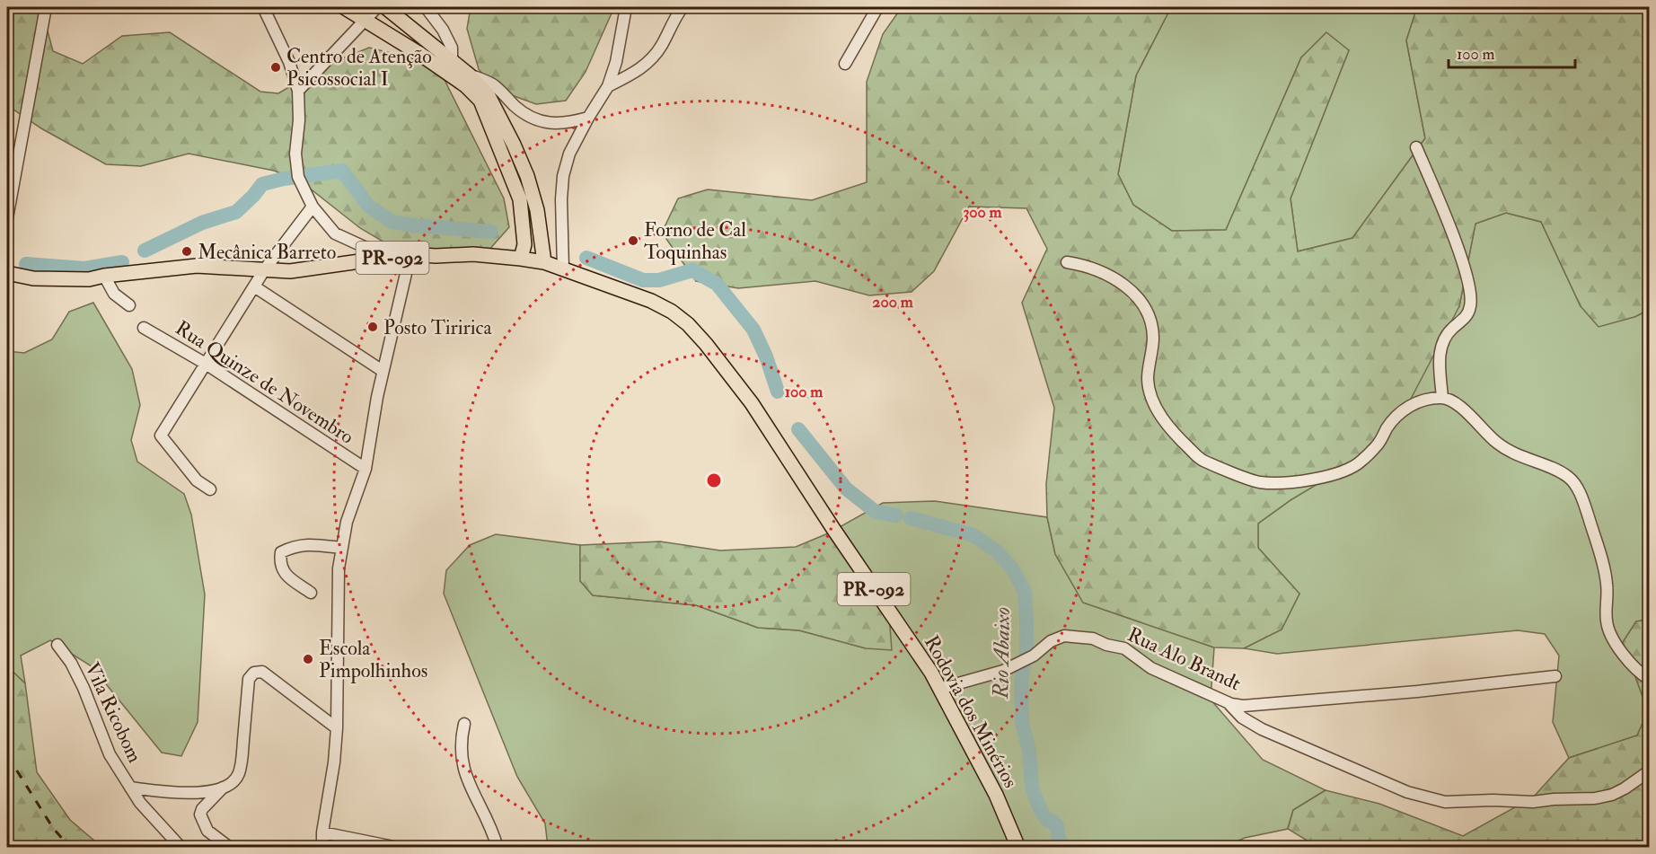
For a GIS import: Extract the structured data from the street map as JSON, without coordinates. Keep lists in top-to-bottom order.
{
  "streets": {
    "main road": ["PR-092", "Rodovia dos Minérios"],
    "street": ["Rua Quinze de Novembro", "Rua Alo Brandt", "Vila Ricobom"]
  },
  "crossings": [
    ["PR-092", "Rodovia dos Minérios"],
    ["Rua Alo Brandt", "Rodovia dos Minérios"]
  ],
  "water": ["Rio Abaixo"],
  "places": [
    "Centro de Atenção Psicossocial I",
    "Forno de Cal Toquinhas",
    "Mecânica Barreto",
    "Posto Tiririca",
    "Escola Pimpolhinhos"
  ],
  "scale_bar": "100 m",
  "rings": ["300 m", "200 m", "100 m"]
}
